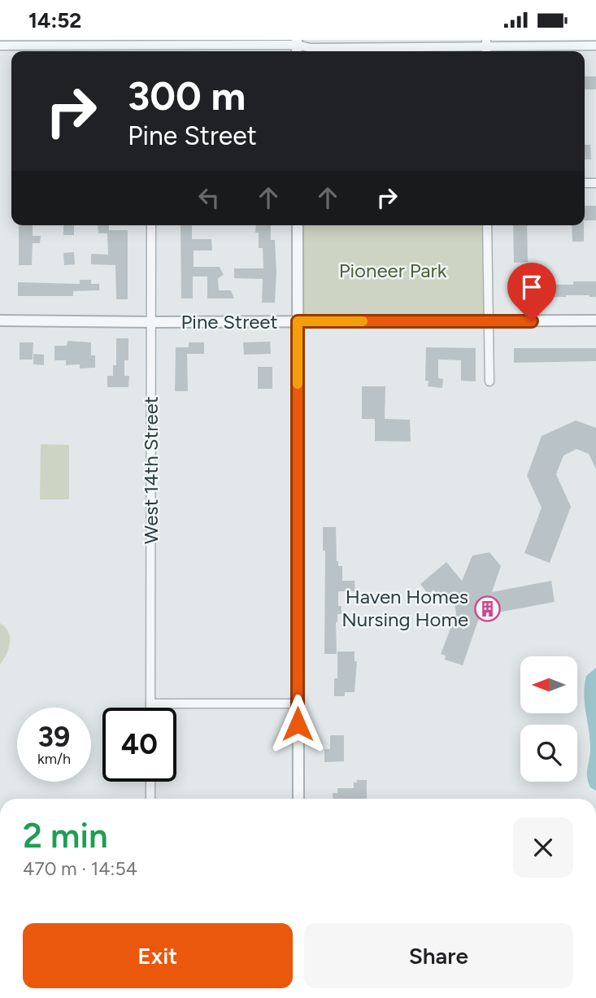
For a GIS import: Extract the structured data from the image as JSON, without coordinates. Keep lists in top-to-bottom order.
{
  "streets": {
    "street": ["Pine Street", "West 14th Street"]
  },
  "crossings": [
    ["Pine Street", "West 14th Street"]
  ],
  "parks": ["Pioneer Park"],
  "places": {
    "building": ["Haven Homes Nursing Home"]
  },
  "north": "left",
  "page": {
    "status": "14:52",
    "turn": ["300 m", "Pine Street"],
    "speed": "39 km/h",
    "limit": "40",
    "heading": ["2 min", "470 m · 14:54"],
    "buttons": ["Exit", "Share"]
  }
}
